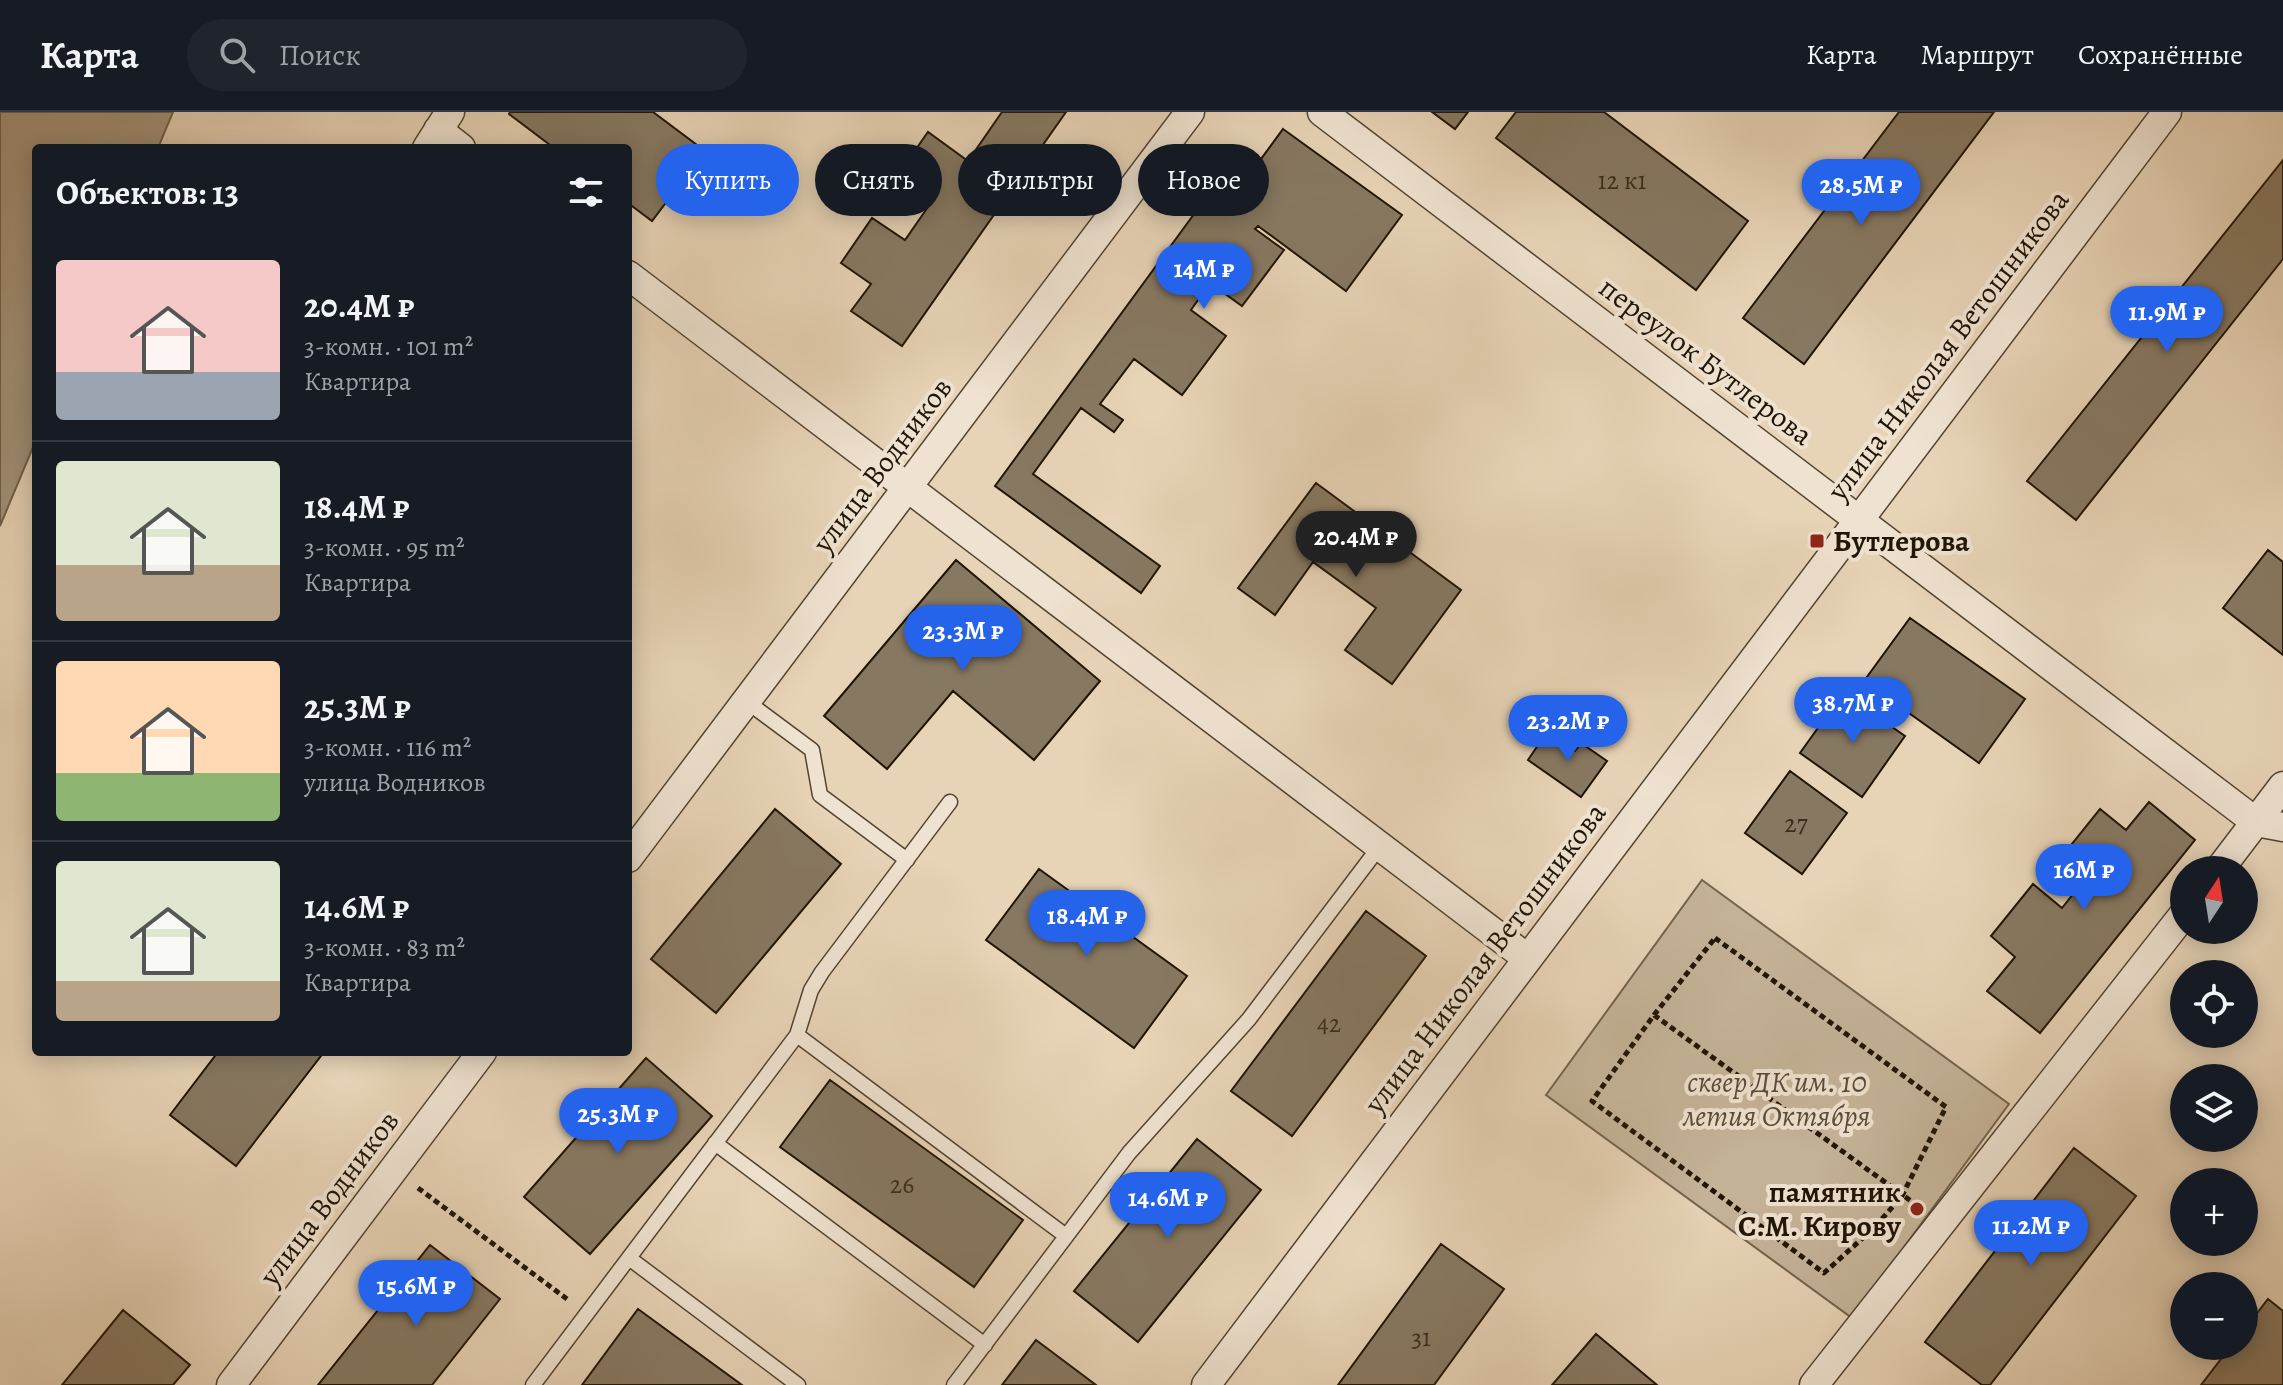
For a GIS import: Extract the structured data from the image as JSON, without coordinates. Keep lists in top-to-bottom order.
{
  "streets": {
    "street": ["улица Николая Ветошникова", "переулок Бутлерова", "улица Водников"]
  },
  "crossings": [
    ["улица Николая Ветошникова", "переулок Бутлерова"]
  ],
  "parks": ["сквер ДК им. 10 летия Октября"],
  "places": {
    "transit": ["Бутлерова"],
    "other": ["памятник С.М. Кирову"]
  },
  "house_numbers": [
    "12 к1",
    "27",
    "42",
    "26",
    "31"
  ],
  "north": "top",
  "page": {
    "header": "Карта",
    "search": "Поиск",
    "nav": ["Карта", "Маршрут", "Сохранённые"],
    "chip": [
      "Купить",
      "Снять",
      "Фильтры",
      "Новое"
    ],
    "heading": "Объектов: 13",
    "price": [
      "28.5M ₽",
      "14M ₽",
      "11.9M ₽",
      "20.4M ₽",
      "23.3M ₽",
      "38.7M ₽",
      "23.2M ₽",
      "16M ₽",
      "18.4M ₽",
      "25.3M ₽",
      "14.6M ₽",
      "11.2M ₽",
      "15.6M ₽"
    ],
    "list": [
      {
        "name": "20.4M ₽",
        "note": "3-комн. · 101 m² · Квартира"
      },
      {
        "name": "18.4M ₽",
        "note": "3-комн. · 95 m² · Квартира"
      },
      {
        "name": "25.3M ₽",
        "note": "3-комн. · 116 m² · улица Водников"
      },
      {
        "name": "14.6M ₽",
        "note": "3-комн. · 83 m² · Квартира"
      }
    ],
    "map_buttons": ["+", "−"]
  }
}
